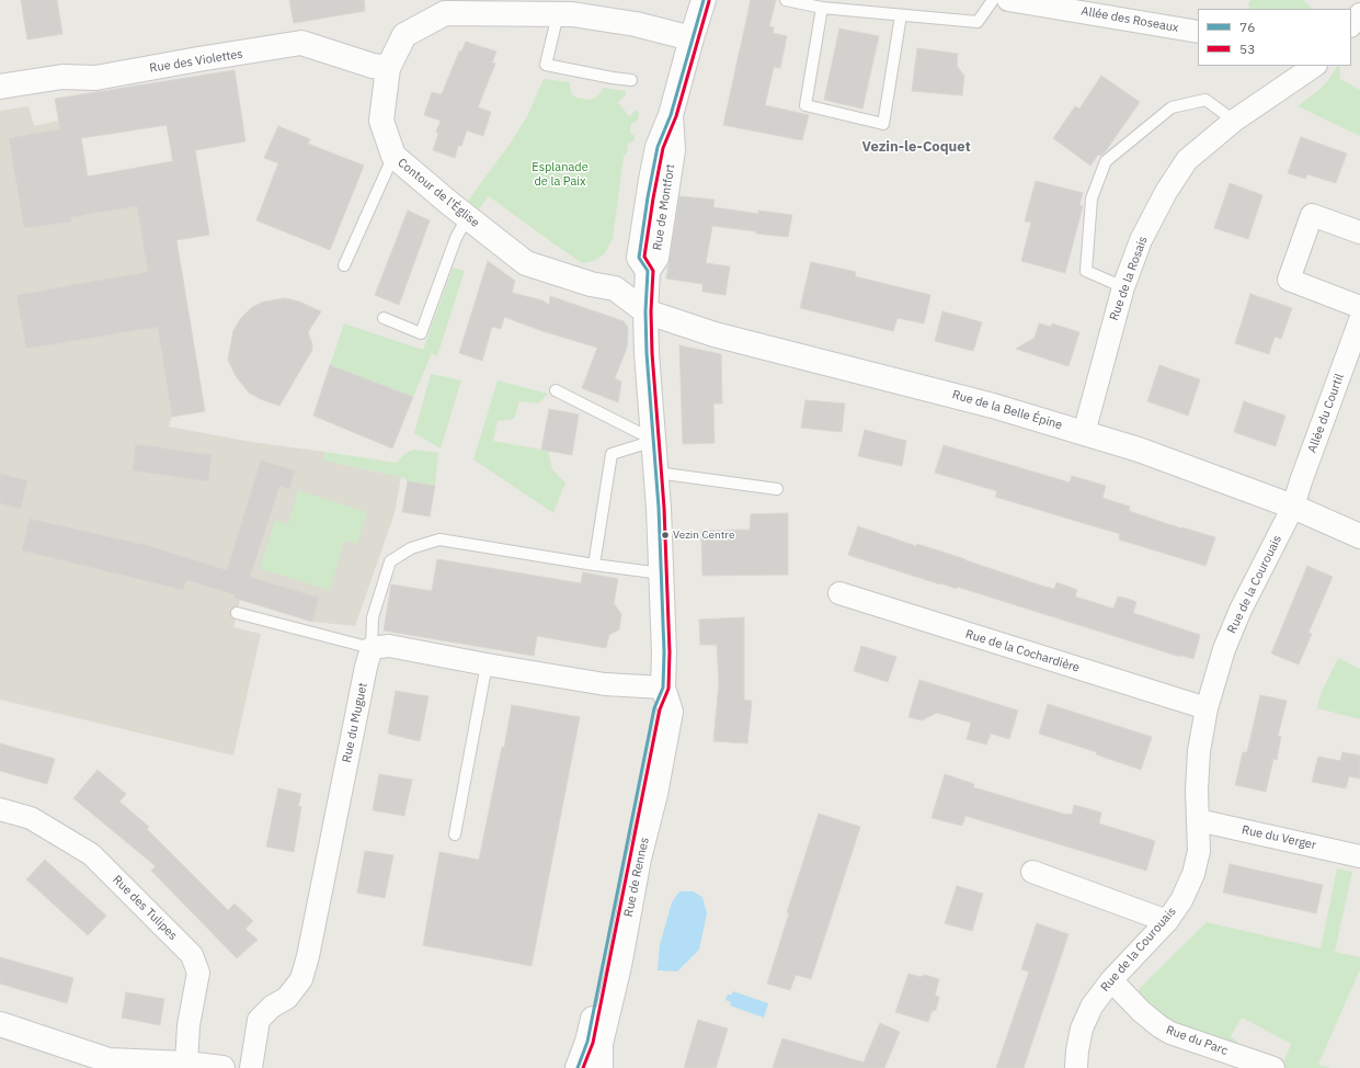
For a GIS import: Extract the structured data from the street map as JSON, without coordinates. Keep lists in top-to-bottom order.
{
  "streets": {
    "street": [
      "Allée des Roseaux",
      "Rue des Violettes",
      "Contour de l'Église",
      "Rue de Montfort",
      "Rue de la Rosais",
      "Rue de la Belle Épine",
      "Allée du Courtil",
      "Rue de la Courouais",
      "Rue de la Cochardière",
      "Rue du Muguet",
      "Rue du Verger",
      "Rue de Rennes",
      "Rue des Tulipes",
      "Rue du Parc"
    ]
  },
  "crossings": [
    ["Rue des Violettes", "Contour de l'Église"],
    ["Contour de l'Église", "Rue de Montfort"],
    ["Contour de l'Église", "Rue de la Belle Épine"],
    ["Contour de l'Église", "Rue de Rennes"],
    ["Rue de Montfort", "Rue de la Belle Épine"],
    ["Rue de Montfort", "Rue de Rennes"],
    ["Rue de la Rosais", "Rue de la Belle Épine"],
    ["Rue de la Belle Épine", "Allée du Courtil"],
    ["Rue de la Belle Épine", "Rue de la Courouais"],
    ["Rue de la Belle Épine", "Rue de Rennes"],
    ["Allée du Courtil", "Rue de la Courouais"],
    ["Rue de la Courouais", "Rue de la Cochardière"],
    ["Rue de la Courouais", "Rue du Verger"],
    ["Rue de la Courouais", "Rue du Parc"]
  ],
  "districts": ["Vezin-le-Coquet"],
  "parks": ["Esplanade de la Paix"],
  "places": ["Vezin Centre"],
  "lines": ["transit line 76", "transit line 53"],
  "legend": ["76", "53"]
}
